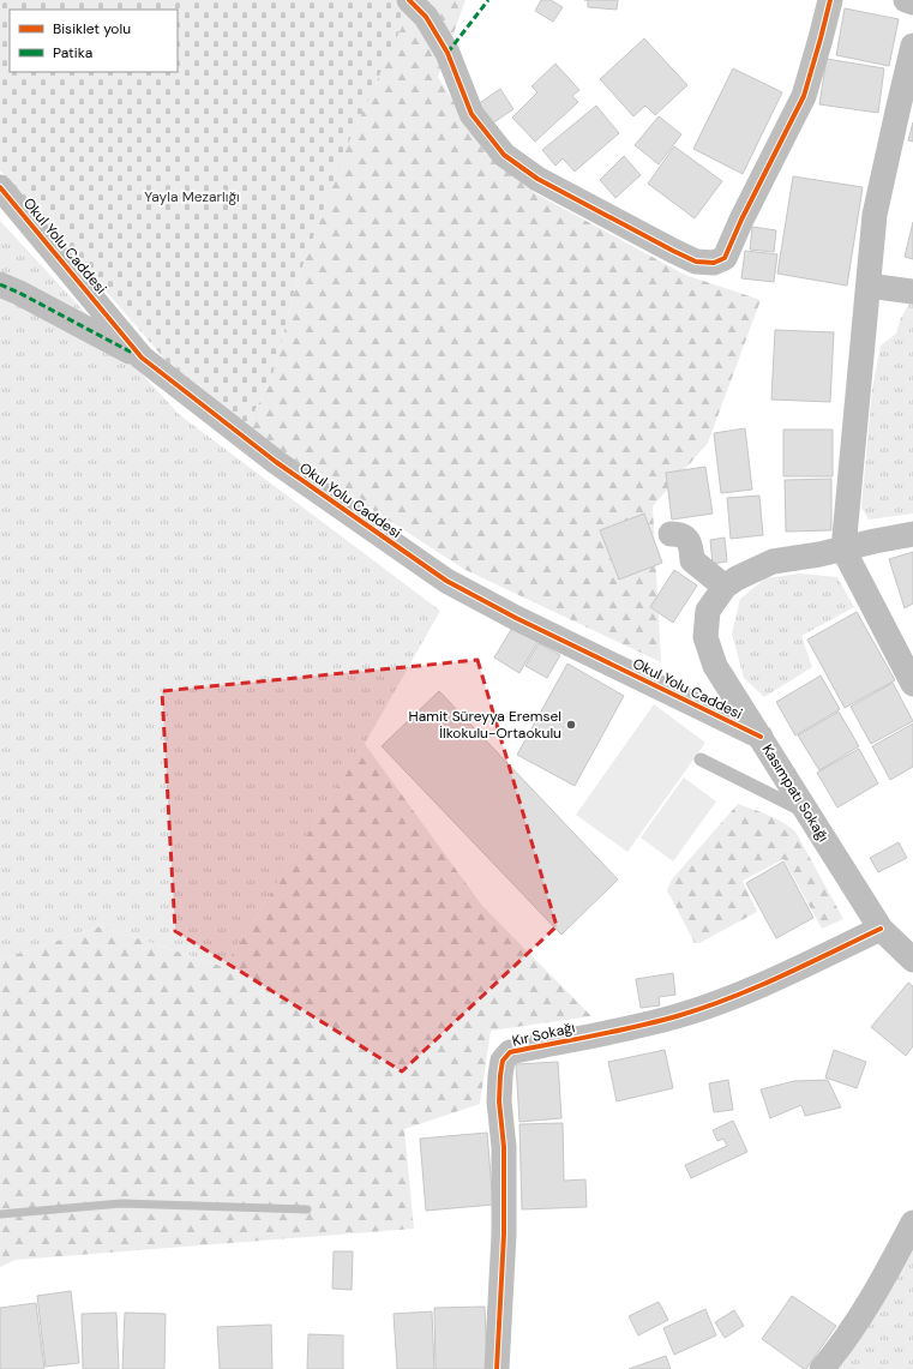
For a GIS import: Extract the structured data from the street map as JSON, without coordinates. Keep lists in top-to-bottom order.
{
  "streets": {
    "street": ["Okul Yolu Caddesi", "Kasımpatı Sokağı", "Kır Sokağı"]
  },
  "crossings": [
    ["Okul Yolu Caddesi", "Kasımpatı Sokağı"],
    ["Kasımpatı Sokağı", "Kır Sokağı"]
  ],
  "parks": ["Yayla Mezarlığı"],
  "places": ["Hamit Süreyya Eremsel İlkokulu-Ortaokulu"],
  "legend": ["Bisiklet yolu", "Patika"]
}
